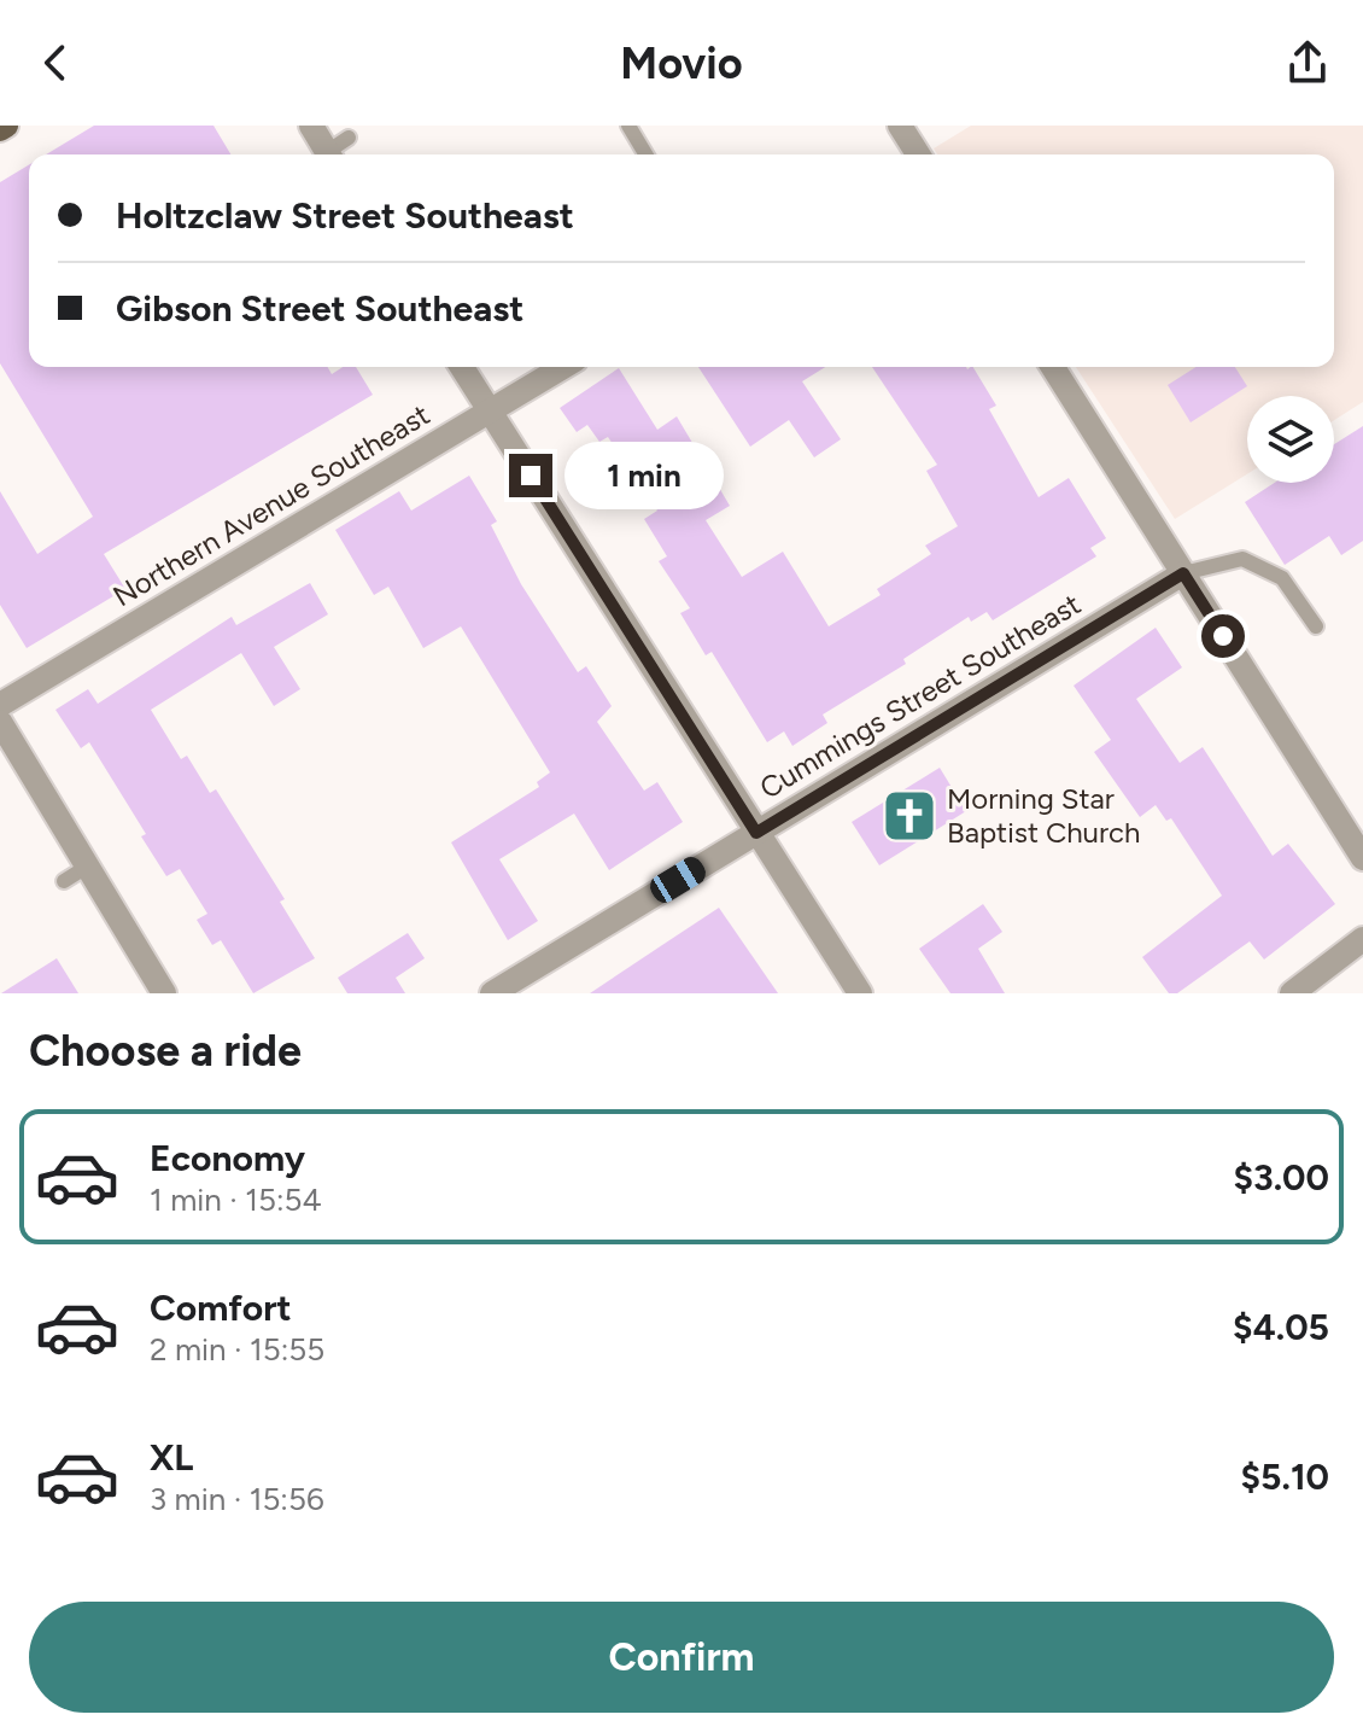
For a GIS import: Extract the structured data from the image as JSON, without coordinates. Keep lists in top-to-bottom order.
{
  "streets": {
    "street": ["Northern Avenue Southeast", "Cummings Street Southeast"]
  },
  "places": {
    "church": ["Morning Star Baptist Church"]
  },
  "page": {
    "header": "Movio",
    "banner": ["Holtzclaw Street Southeast", "Gibson Street Southeast"],
    "bubble": "1 min",
    "heading": "Choose a ride",
    "list": [
      {
        "name": "Economy",
        "note": "1 min · 15:54",
        "value": "$3.00"
      },
      {
        "name": "Comfort",
        "note": "2 min · 15:55",
        "value": "$4.05"
      },
      {
        "name": "XL",
        "note": "3 min · 15:56",
        "value": "$5.10"
      }
    ],
    "buttons": "Confirm"
  }
}
